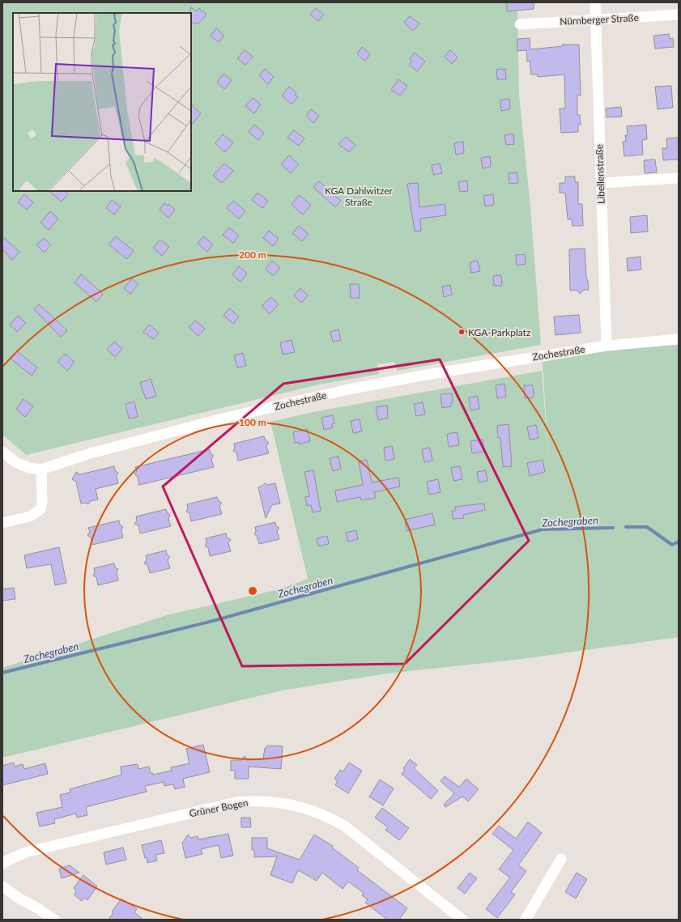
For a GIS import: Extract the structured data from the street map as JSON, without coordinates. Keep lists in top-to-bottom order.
{
  "streets": {
    "street": [
      "Nürnberger Straße",
      "Libellenstraße",
      "Zochestraße",
      "Grüner Bogen"
    ]
  },
  "crossings": [
    ["Nürnberger Straße", "Libellenstraße"],
    ["Libellenstraße", "Zochestraße"]
  ],
  "water": ["Zochegraben"],
  "parks": ["KGA Dahlwitzer Straße"],
  "places": ["KGA-Parkplatz"],
  "rings": ["200 m", "100 m"]
}
